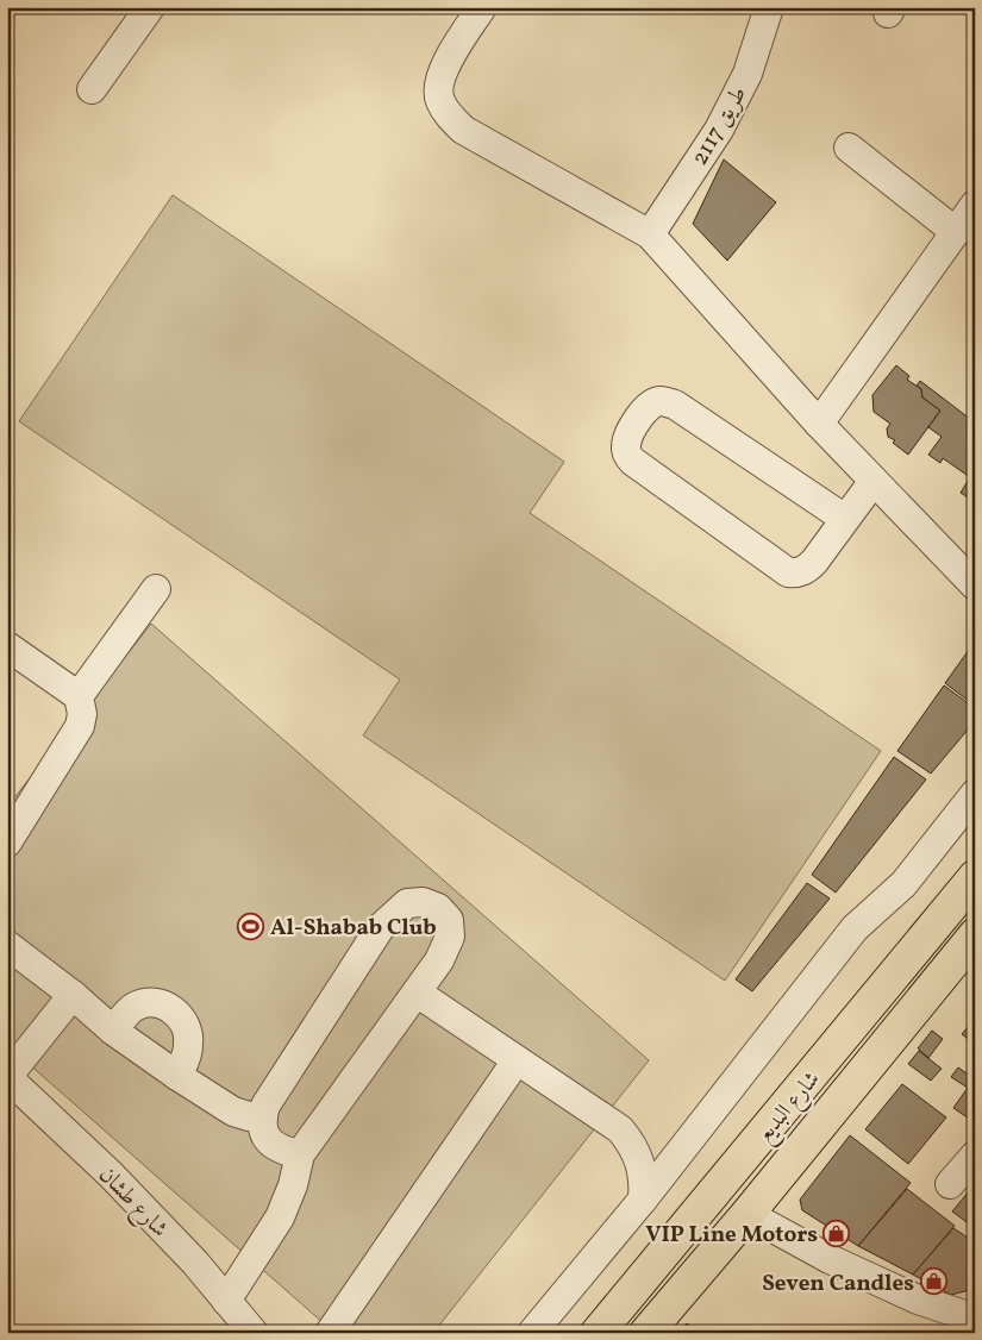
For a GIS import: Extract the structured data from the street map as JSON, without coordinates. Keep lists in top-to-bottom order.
{
  "streets": {
    "main road": ["شارع البديع"],
    "street": ["طريق 2117", "شارع طشان"]
  },
  "places": {
    "sports": ["Al-Shabab Club"],
    "shop": ["VIP Line Motors", "Seven Candles"]
  }
}
